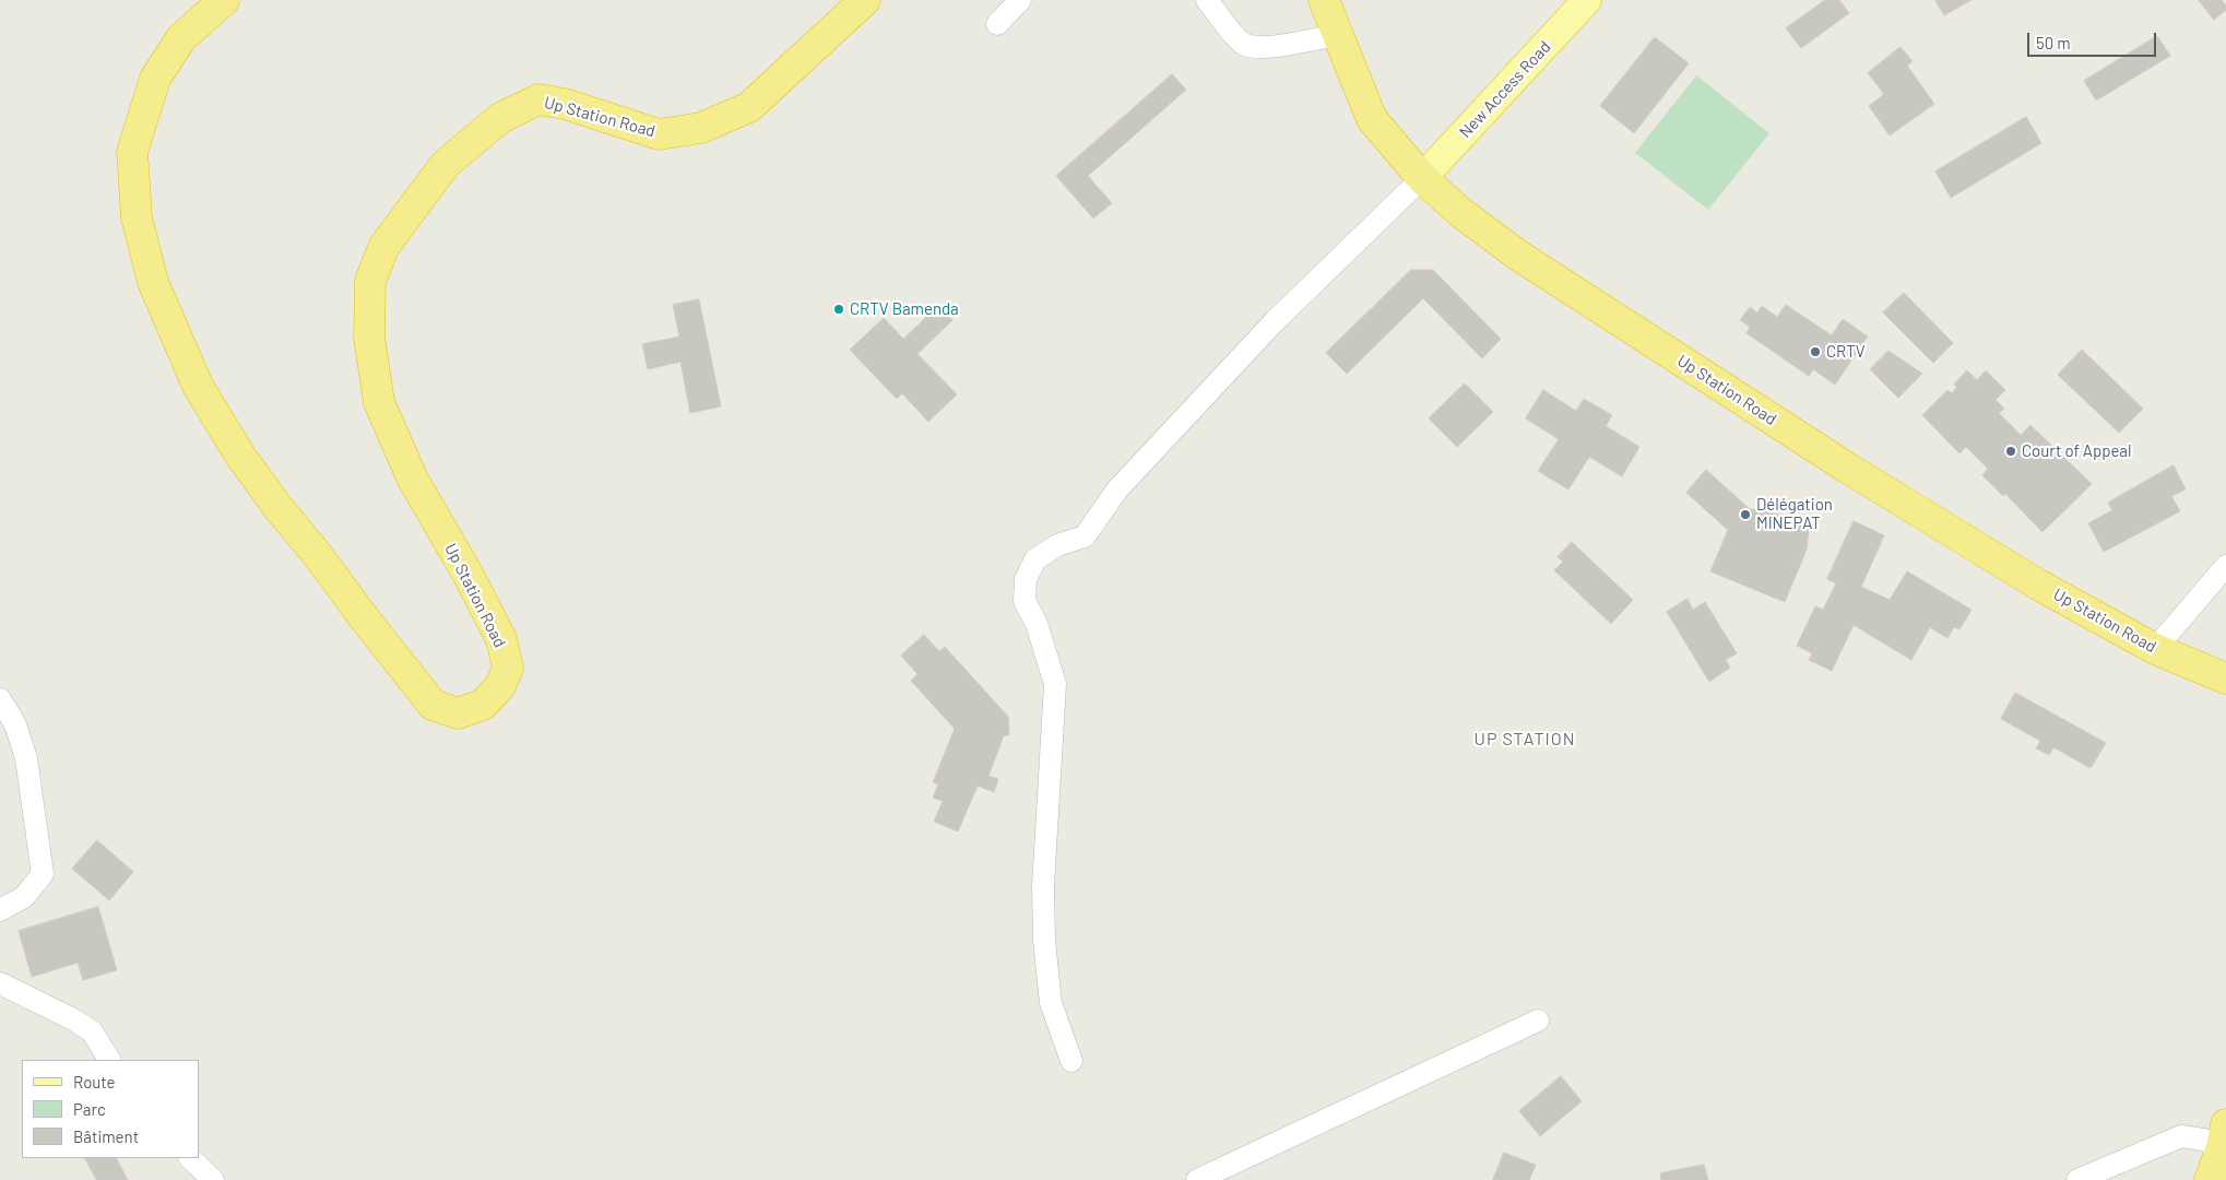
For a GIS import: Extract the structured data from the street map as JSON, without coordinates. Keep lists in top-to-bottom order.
{
  "streets": {
    "highway": ["Up Station Road"],
    "main road": ["New Access Road"]
  },
  "crossings": [
    ["New Access Road", "Up Station Road"]
  ],
  "districts": ["UP STATION"],
  "places": [
    "CRTV Bamenda",
    "CRTV",
    "Court of Appeal",
    "Délégation MINEPAT"
  ],
  "legend": ["Route", "Parc", "Bâtiment"],
  "scale_bar": "50 m"
}
